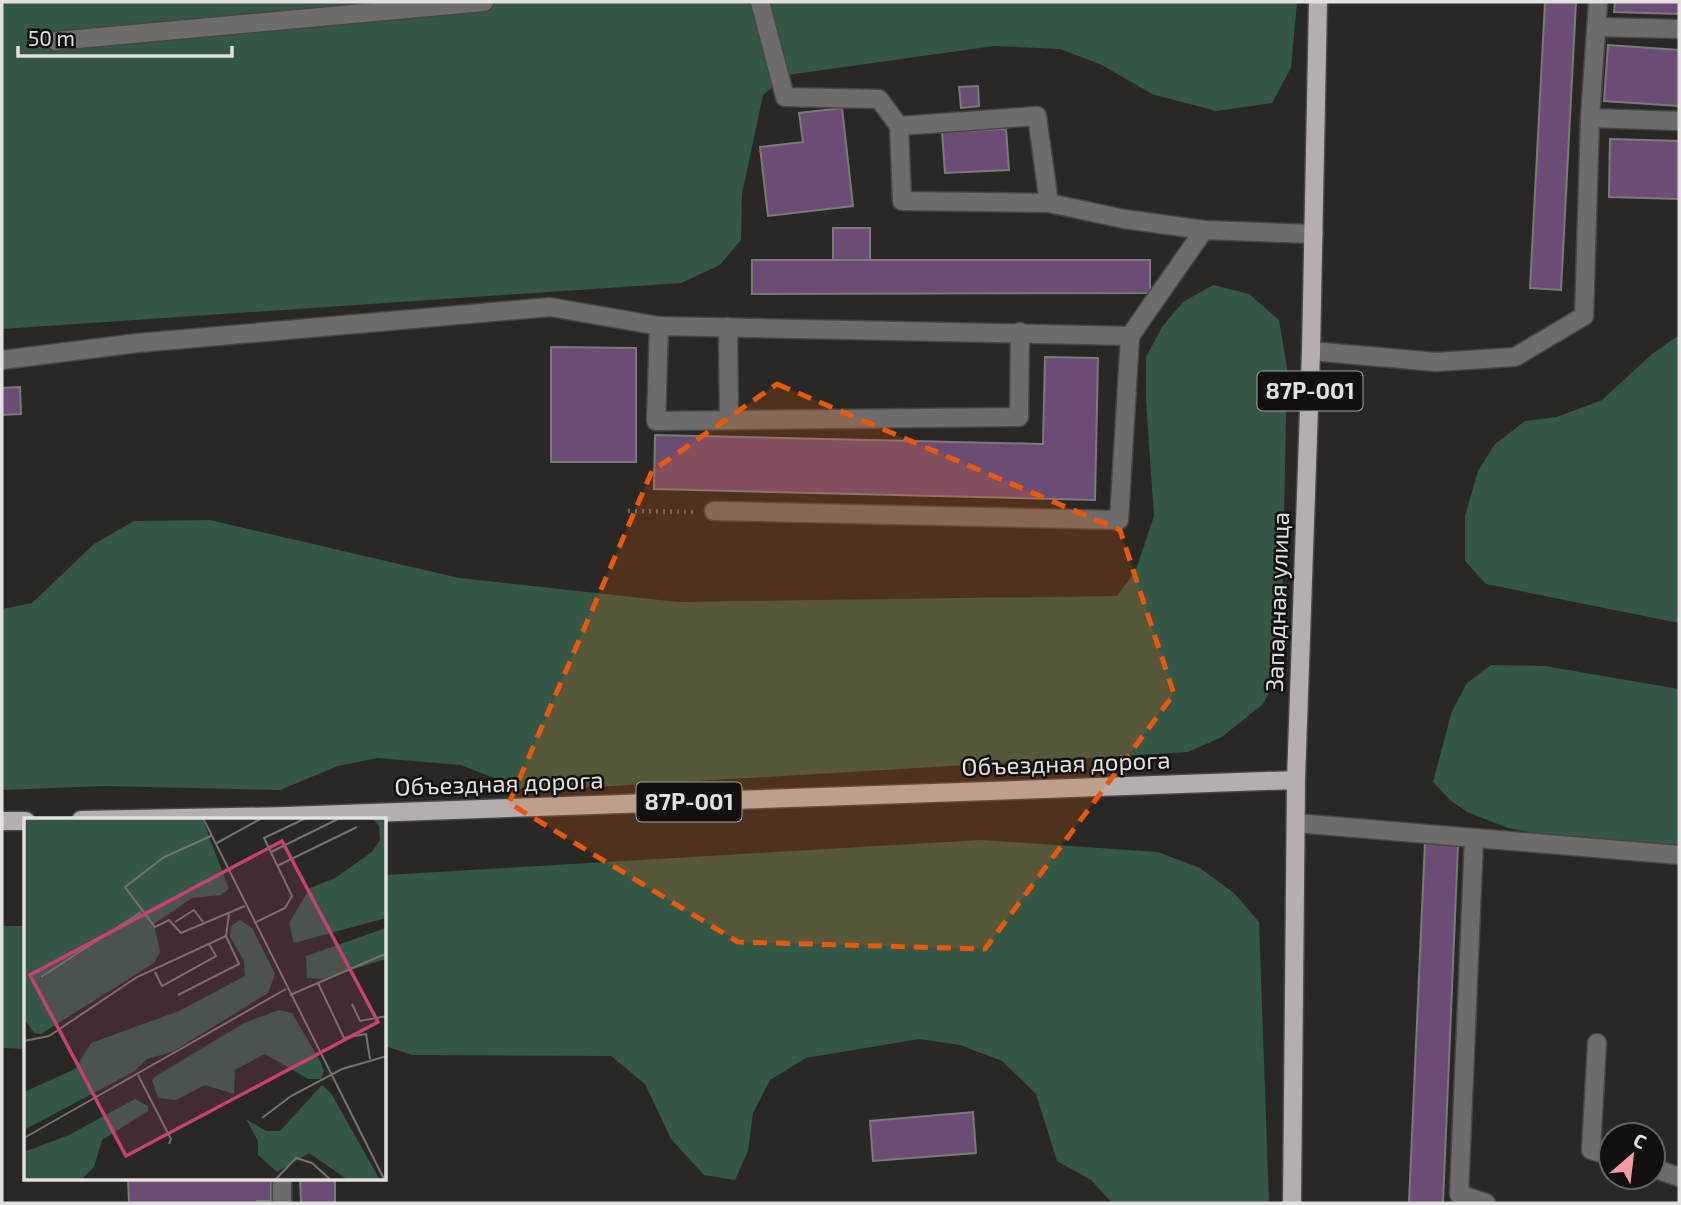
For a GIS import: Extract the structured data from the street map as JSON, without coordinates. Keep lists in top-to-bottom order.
{
  "streets": {
    "main road": ["87Р-001", "Западная улица", "Объездная дорога"]
  },
  "crossings": [
    ["Западная улица", "Объездная дорога"]
  ],
  "scale_bar": "50 m",
  "north": "top right"
}
